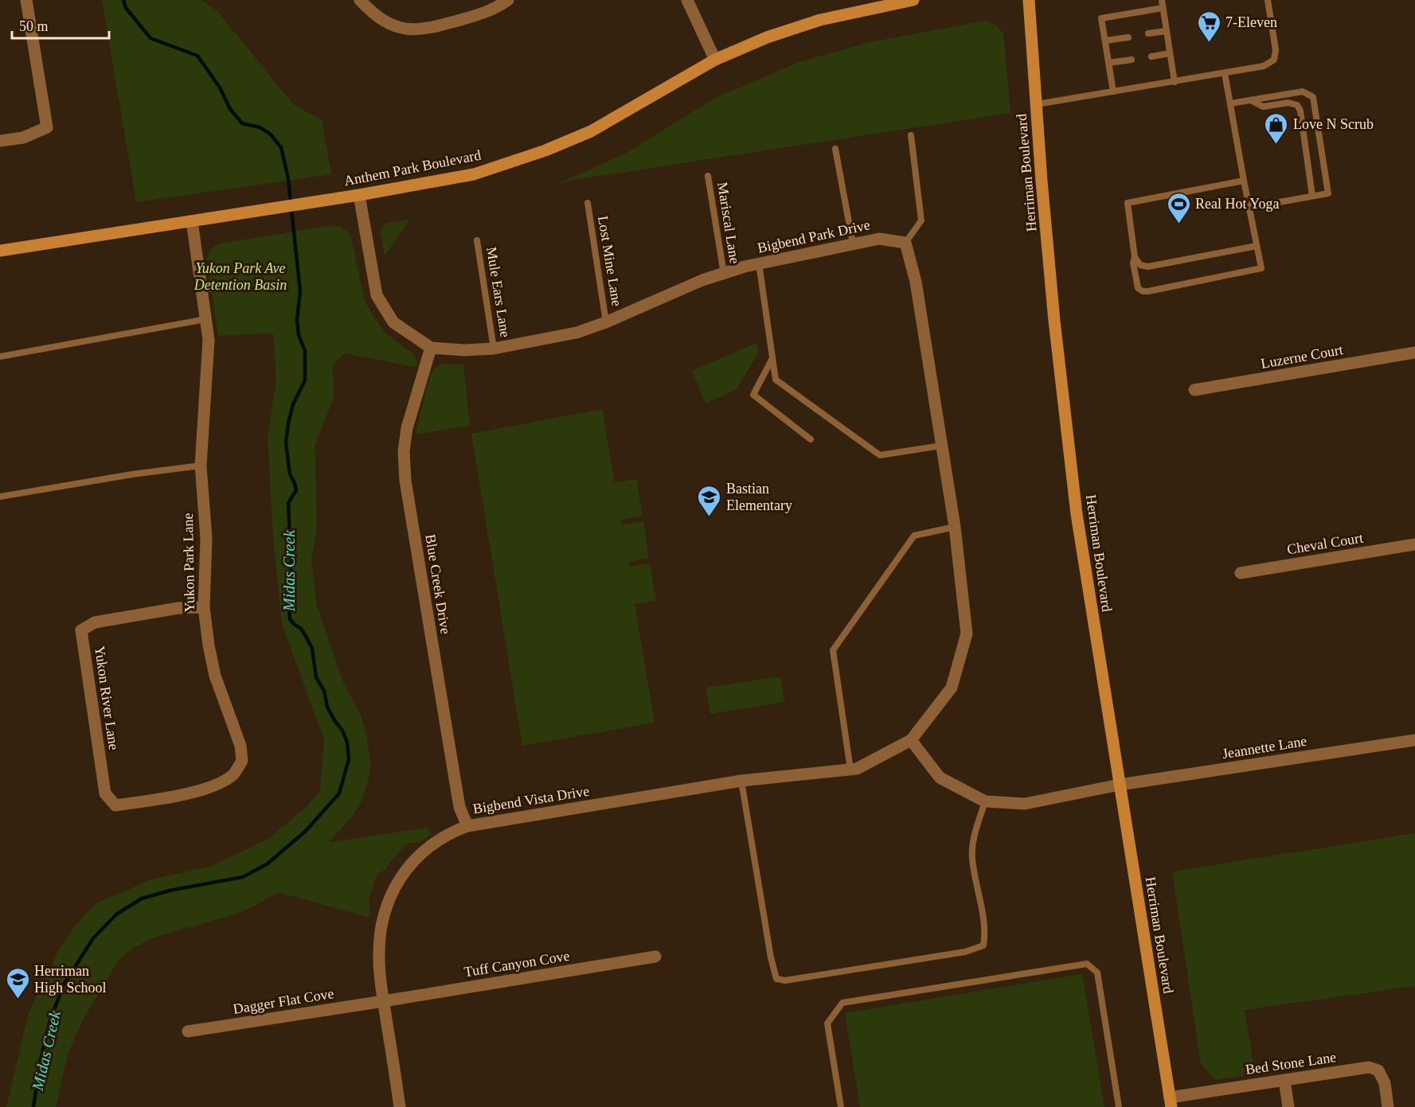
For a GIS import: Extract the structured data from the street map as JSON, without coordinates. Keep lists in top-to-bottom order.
{
  "streets": {
    "main road": ["Anthem Park Boulevard", "Herriman Boulevard"],
    "street": [
      "Bigbend Park Drive",
      "Luzerne Court",
      "Cheval Court",
      "Yukon Park Lane",
      "Blue Creek Drive",
      "Yukon River Lane",
      "Jeannette Lane",
      "Bigbend Vista Drive",
      "Tuff Canyon Cove",
      "Dagger Flat Cove",
      "Bed Stone Lane"
    ],
    "lane": ["Mariscal Lane", "Lost Mine Lane", "Mule Ears Lane"]
  },
  "crossings": [
    ["Anthem Park Boulevard", "Yukon Park Lane"],
    ["Herriman Boulevard", "Jeannette Lane"],
    ["Herriman Boulevard", "Bed Stone Lane"],
    ["Mariscal Lane", "Bigbend Park Drive"],
    ["Bigbend Park Drive", "Lost Mine Lane"],
    ["Bigbend Park Drive", "Mule Ears Lane"],
    ["Bigbend Park Drive", "Blue Creek Drive"],
    ["Yukon Park Lane", "Yukon River Lane"],
    ["Blue Creek Drive", "Bigbend Vista Drive"],
    ["Bigbend Vista Drive", "Tuff Canyon Cove"],
    ["Bigbend Vista Drive", "Dagger Flat Cove"],
    ["Tuff Canyon Cove", "Dagger Flat Cove"]
  ],
  "water": ["Midas Creek"],
  "parks": ["Yukon Park Ave Detention Basin"],
  "places": {
    "supermarket": ["7-Eleven"],
    "shop": ["Love N Scrub"],
    "sports": ["Real Hot Yoga"],
    "school or university": ["Bastian Elementary", "Herriman High School"]
  },
  "scale_bar": "50 m"
}
